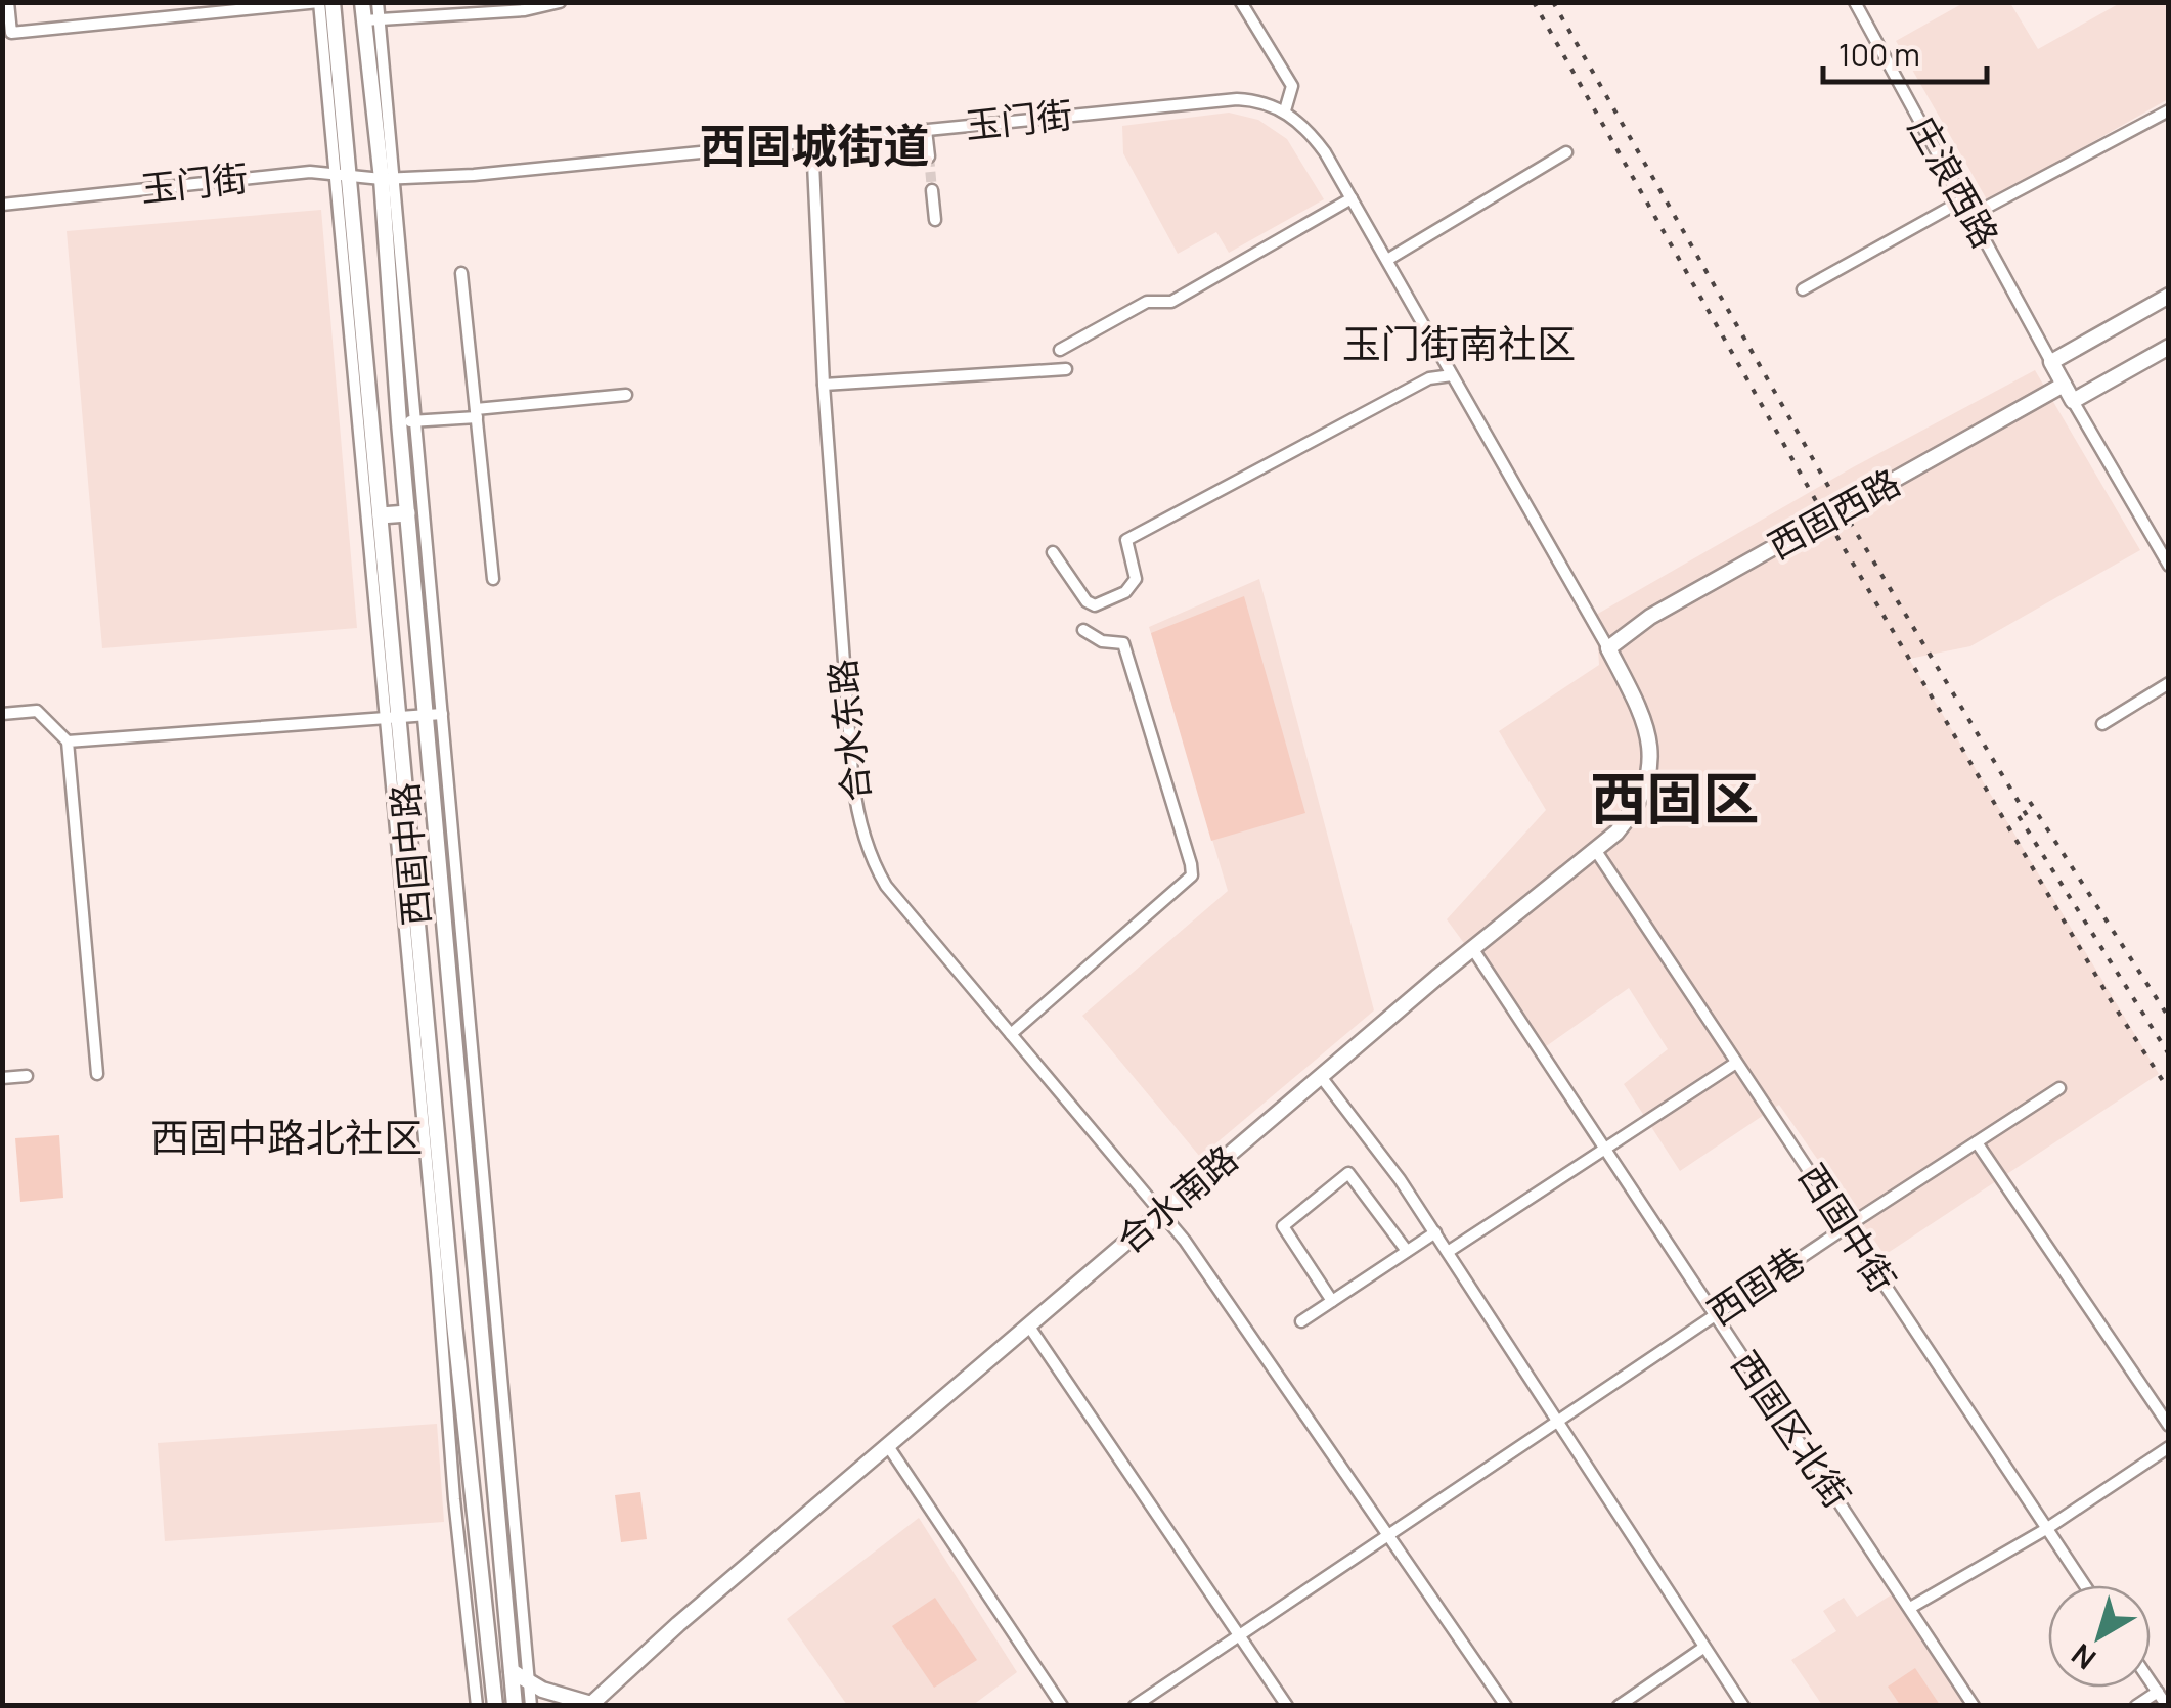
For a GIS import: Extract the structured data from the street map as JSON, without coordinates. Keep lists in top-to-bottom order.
{
  "streets": {
    "main road": ["西固西路", "西固中路", "合水南路"],
    "street": [
      "玉门街",
      "庄浪西路",
      "合水东路",
      "西固中街",
      "西固巷",
      "西固区北街"
    ]
  },
  "crossings": [
    ["玉门街", "合水东路"],
    ["玉门街", "西固中路"],
    ["西固西路", "合水南路"],
    ["合水东路", "合水南路"],
    ["合水东路", "西固巷"],
    ["合水南路", "西固中街"],
    ["合水南路", "西固区北街"],
    ["西固中街", "西固巷"],
    ["西固巷", "西固区北街"]
  ],
  "districts": [
    "西固城街道",
    "玉门街南社区",
    "西固区",
    "西固中路北社区"
  ],
  "scale_bar": "100 m",
  "north": "bottom left"
}
